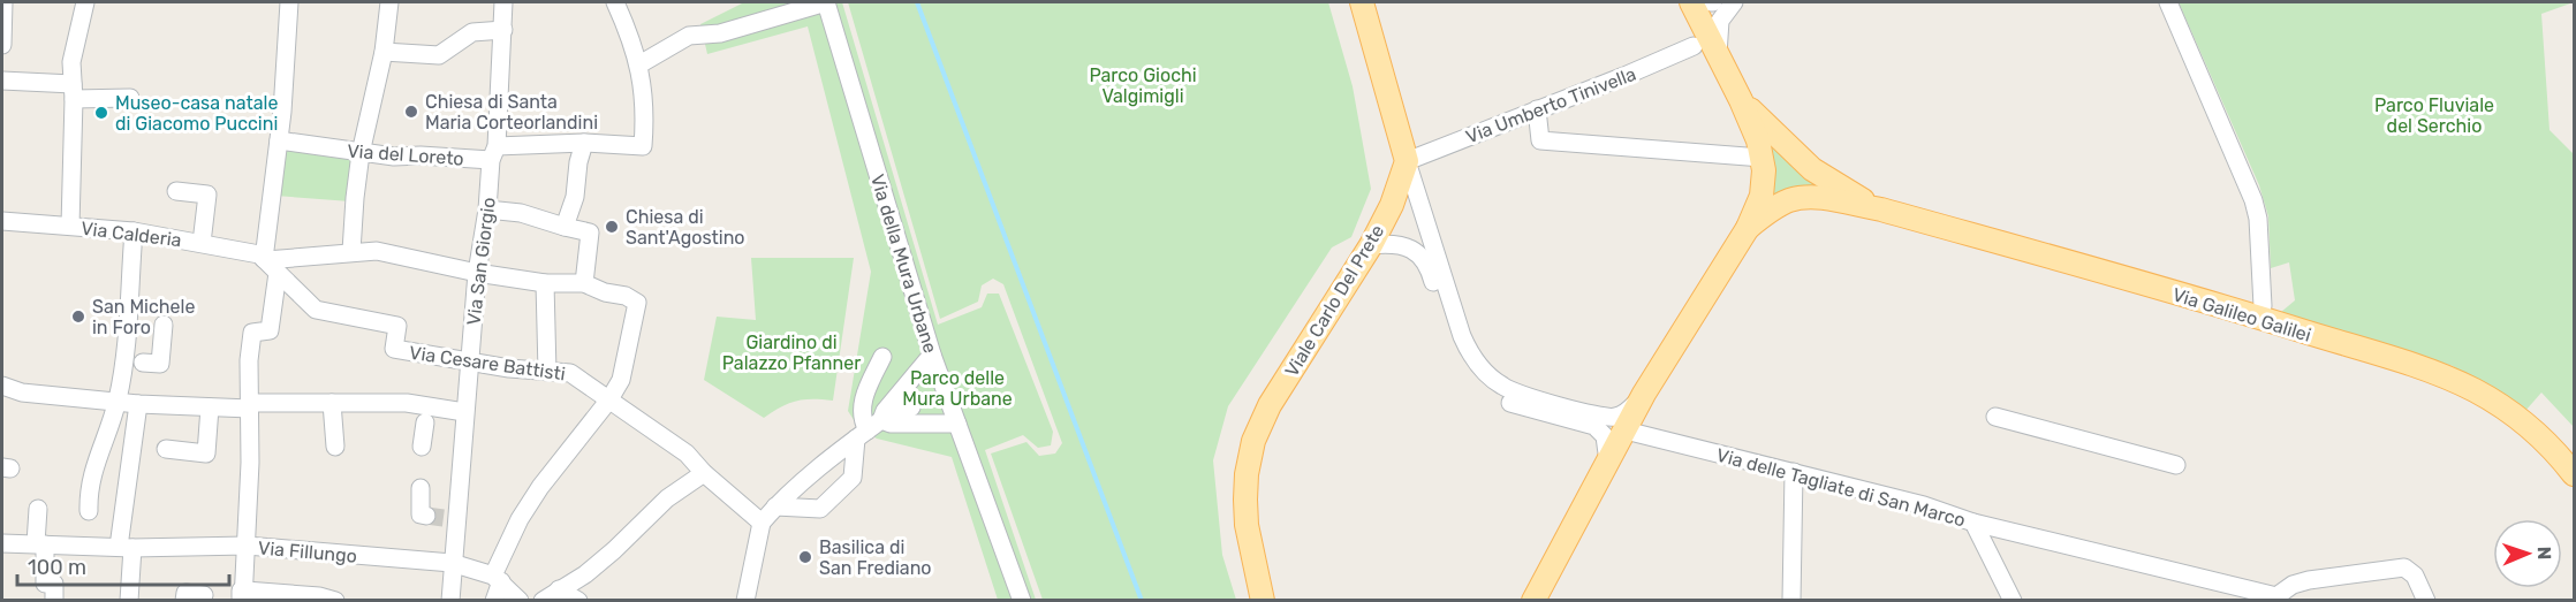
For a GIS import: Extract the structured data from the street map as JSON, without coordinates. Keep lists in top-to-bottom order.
{
  "streets": {
    "main road": ["Viale Carlo Del Prete", "Via Galileo Galilei"],
    "street": [
      "Via Umberto Tinivella",
      "Via del Loreto",
      "Via Calderia",
      "Via San Giorgio",
      "Via della Mura Urbane",
      "Via Cesare Battisti",
      "Via delle Tagliate di San Marco",
      "Via Fillungo"
    ]
  },
  "crossings": [
    ["Via Umberto Tinivella", "Viale Carlo Del Prete"],
    ["Via del Loreto", "Via San Giorgio"],
    ["Via Calderia", "Via San Giorgio"],
    ["Via Calderia", "Via Cesare Battisti"],
    ["Via San Giorgio", "Via Cesare Battisti"],
    ["Via San Giorgio", "Via Fillungo"]
  ],
  "parks": [
    "Parco Giochi Valgimigli",
    "Parco Fluviale del Serchio",
    "Giardino di Palazzo Pfanner",
    "Parco delle Mura Urbane"
  ],
  "places": [
    "Chiesa di Santa Maria Corteorlandini",
    "Museo-casa natale di Giacomo Puccini",
    "Chiesa di Sant'Agostino",
    "San Michele in Foro",
    "Basilica di San Frediano"
  ],
  "scale_bar": "100 m",
  "north": "right"
}
